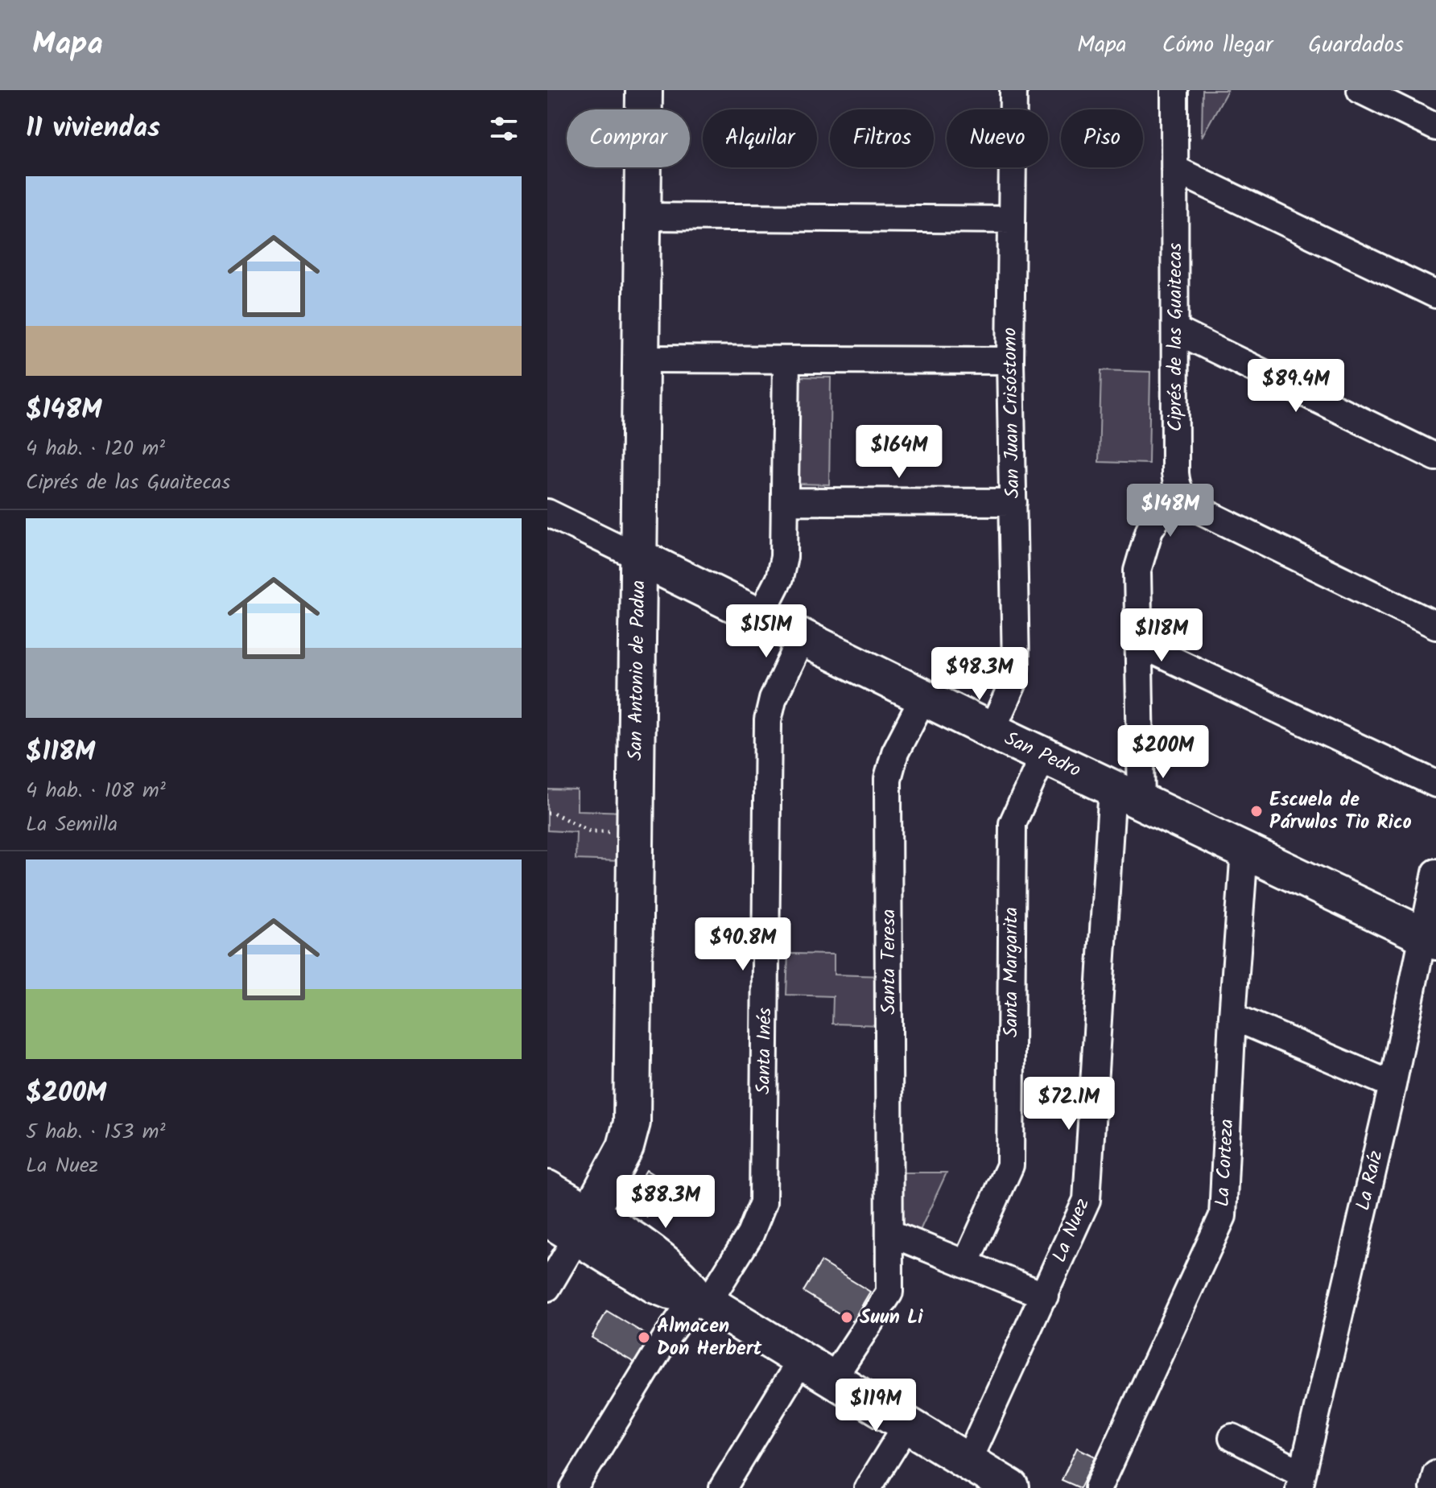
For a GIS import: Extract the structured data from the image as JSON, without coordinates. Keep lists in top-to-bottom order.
{
  "streets": {
    "street": [
      "Ciprés de las Guaitecas",
      "San Juan Crisóstomo",
      "San Antonio de Padua",
      "San Pedro",
      "Santa Teresa",
      "Santa Margarita",
      "Santa Inés",
      "La Corteza",
      "La Raíz",
      "La Nuez"
    ]
  },
  "crossings": [
    ["Ciprés de las Guaitecas", "La Nuez"],
    ["San Juan Crisóstomo", "San Pedro"],
    ["San Antonio de Padua", "San Pedro"],
    ["San Pedro", "Santa Teresa"],
    ["San Pedro", "Santa Margarita"],
    ["San Pedro", "Santa Inés"],
    ["San Pedro", "La Corteza"],
    ["San Pedro", "La Raíz"],
    ["San Pedro", "La Nuez"]
  ],
  "places": ["Escuela de Párvulos Tio Rico", "Suun Li", "Almacen Don Herbert"],
  "page": {
    "header": "Mapa",
    "nav": ["Mapa", "Cómo llegar", "Guardados"],
    "heading": "11 viviendas",
    "chip": [
      "Comprar",
      "Alquilar",
      "Filtros",
      "Nuevo",
      "Piso"
    ],
    "list": [
      {
        "name": "$148M",
        "note": "4 hab. · 120 m² · Ciprés de las Guaitecas"
      },
      {
        "name": "$118M",
        "note": "4 hab. · 108 m² · La Semilla"
      },
      {
        "name": "$200M",
        "note": "5 hab. · 153 m² · La Nuez"
      }
    ],
    "price": [
      "$89.4M",
      "$164M",
      "$148M",
      "$151M",
      "$118M",
      "$98.3M",
      "$200M",
      "$90.8M",
      "$72.1M",
      "$88.3M",
      "$119M"
    ]
  }
}
